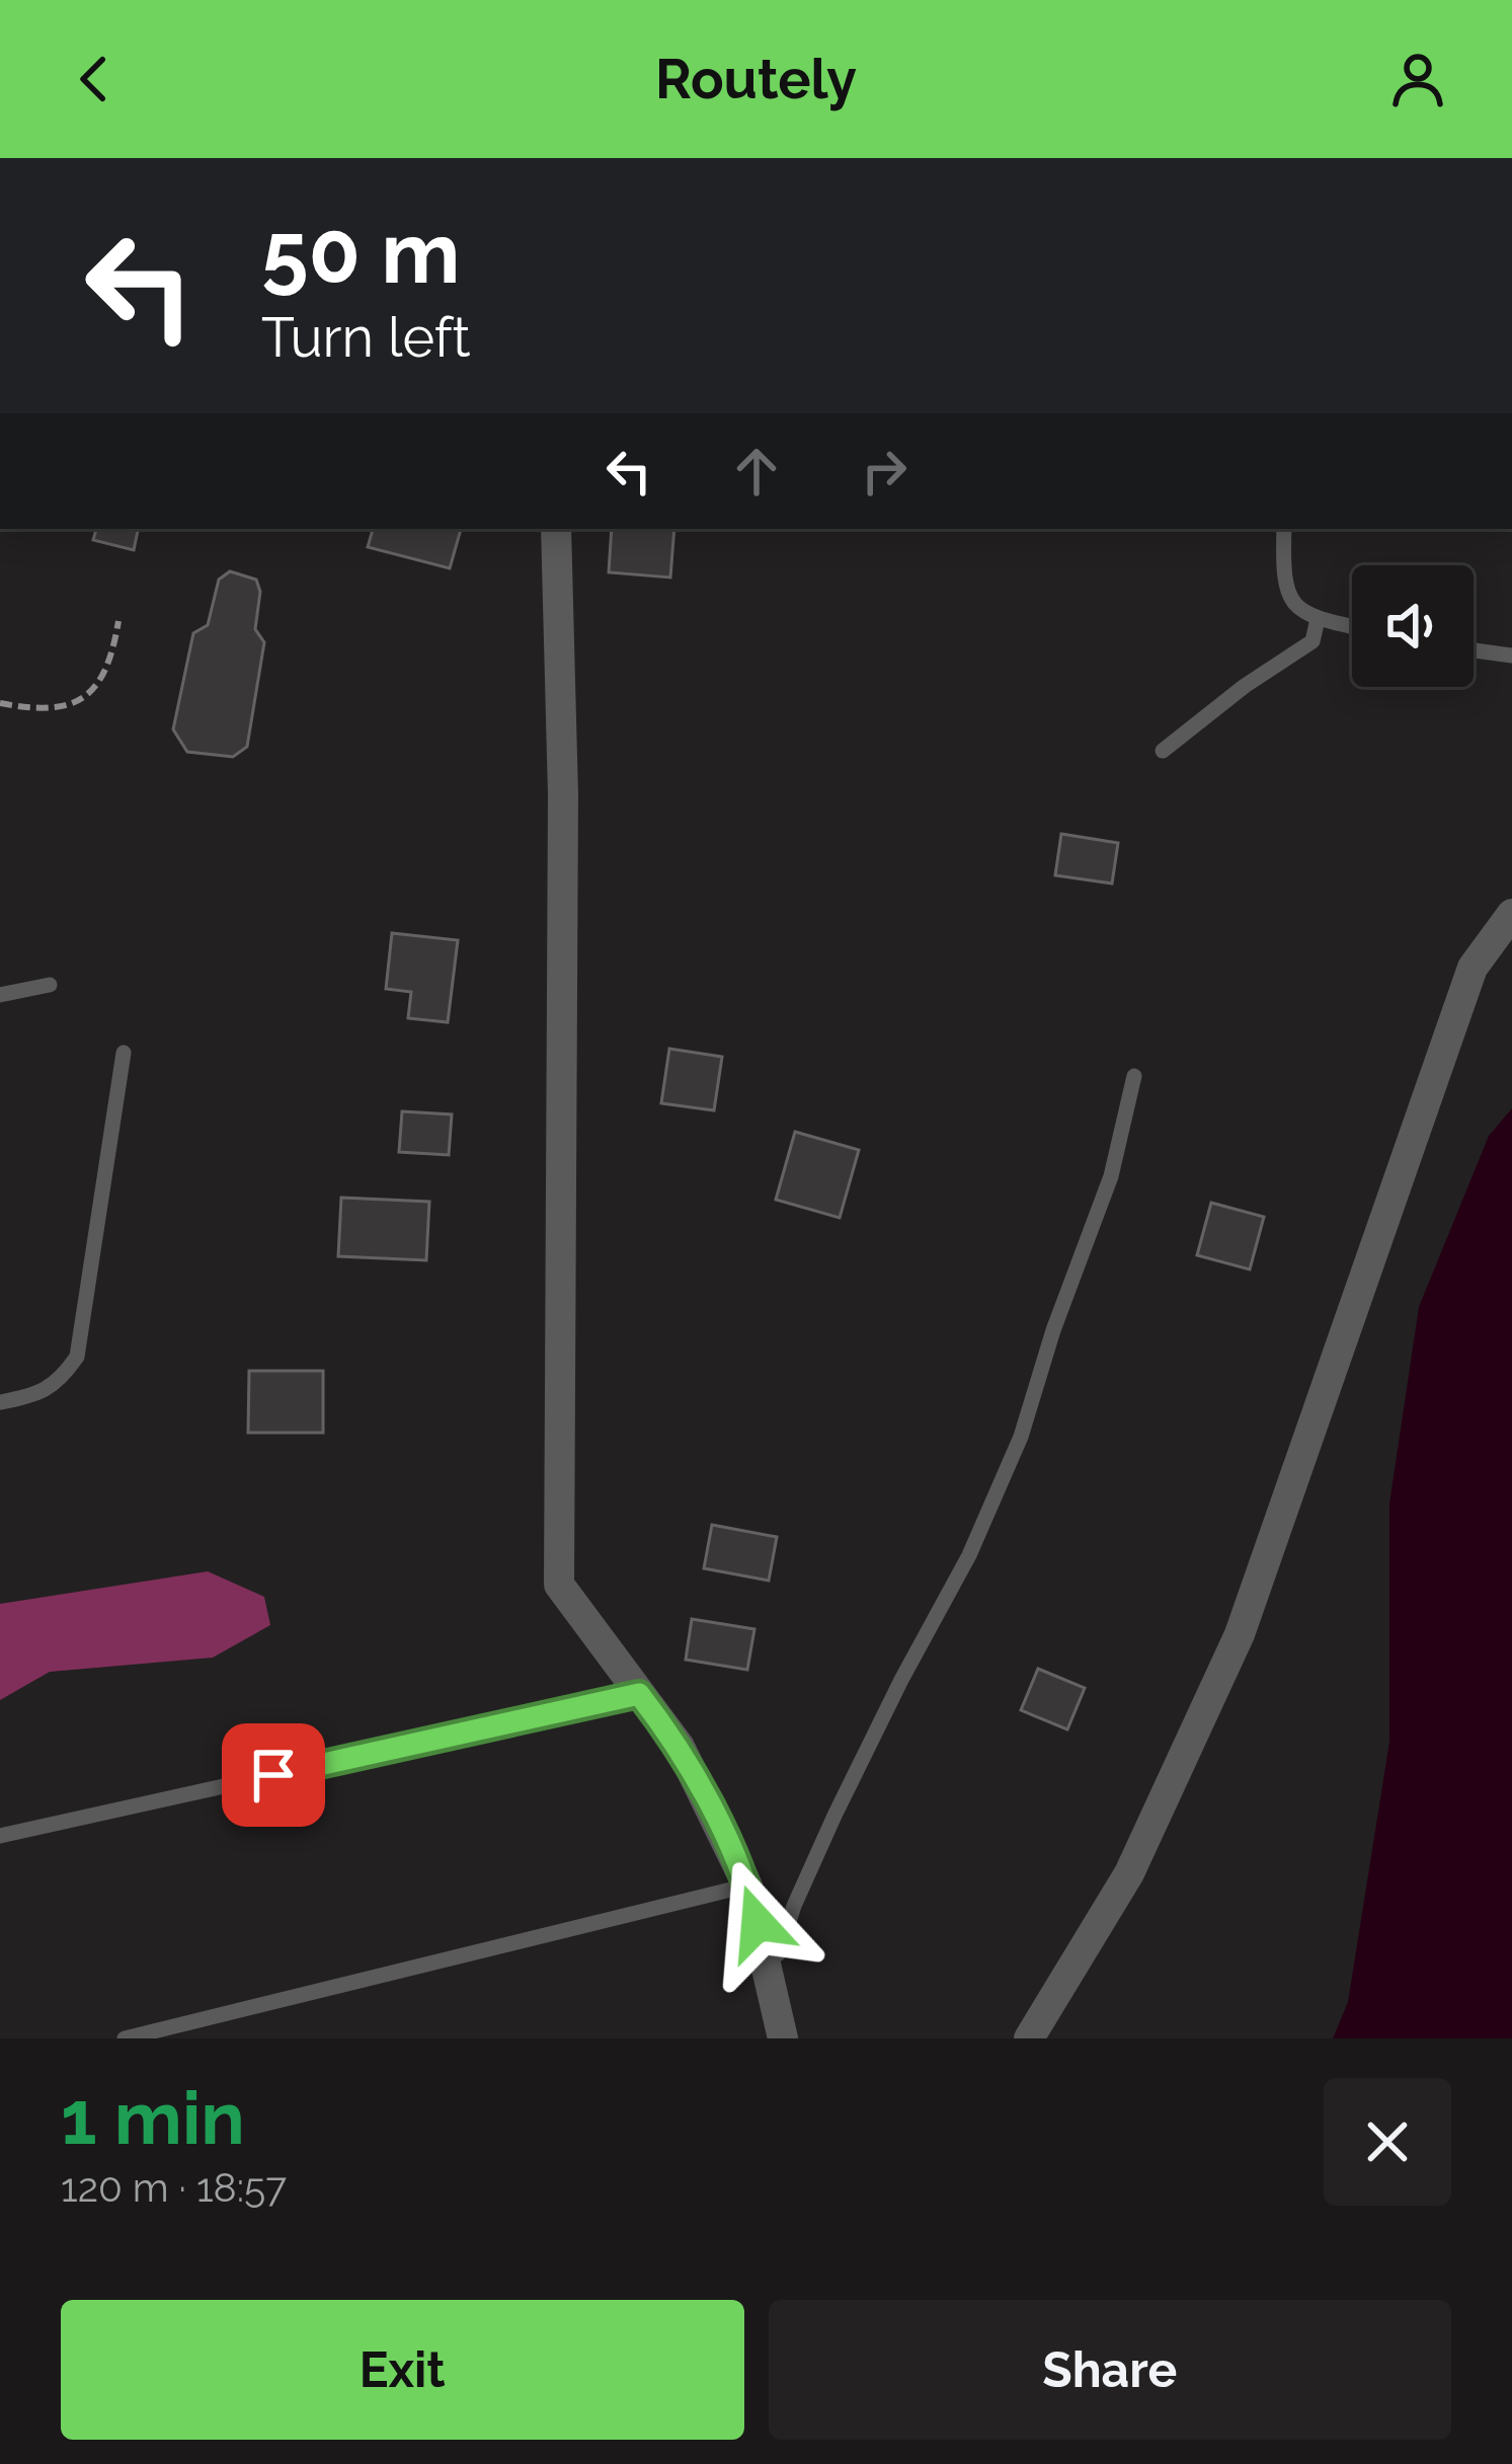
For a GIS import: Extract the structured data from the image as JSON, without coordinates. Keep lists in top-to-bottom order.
{
  "page": {
    "header": "Routely",
    "turn": ["50 m", "Turn left"],
    "heading": ["1 min", "120 m · 18:57"],
    "buttons": ["Exit", "Share"]
  }
}
